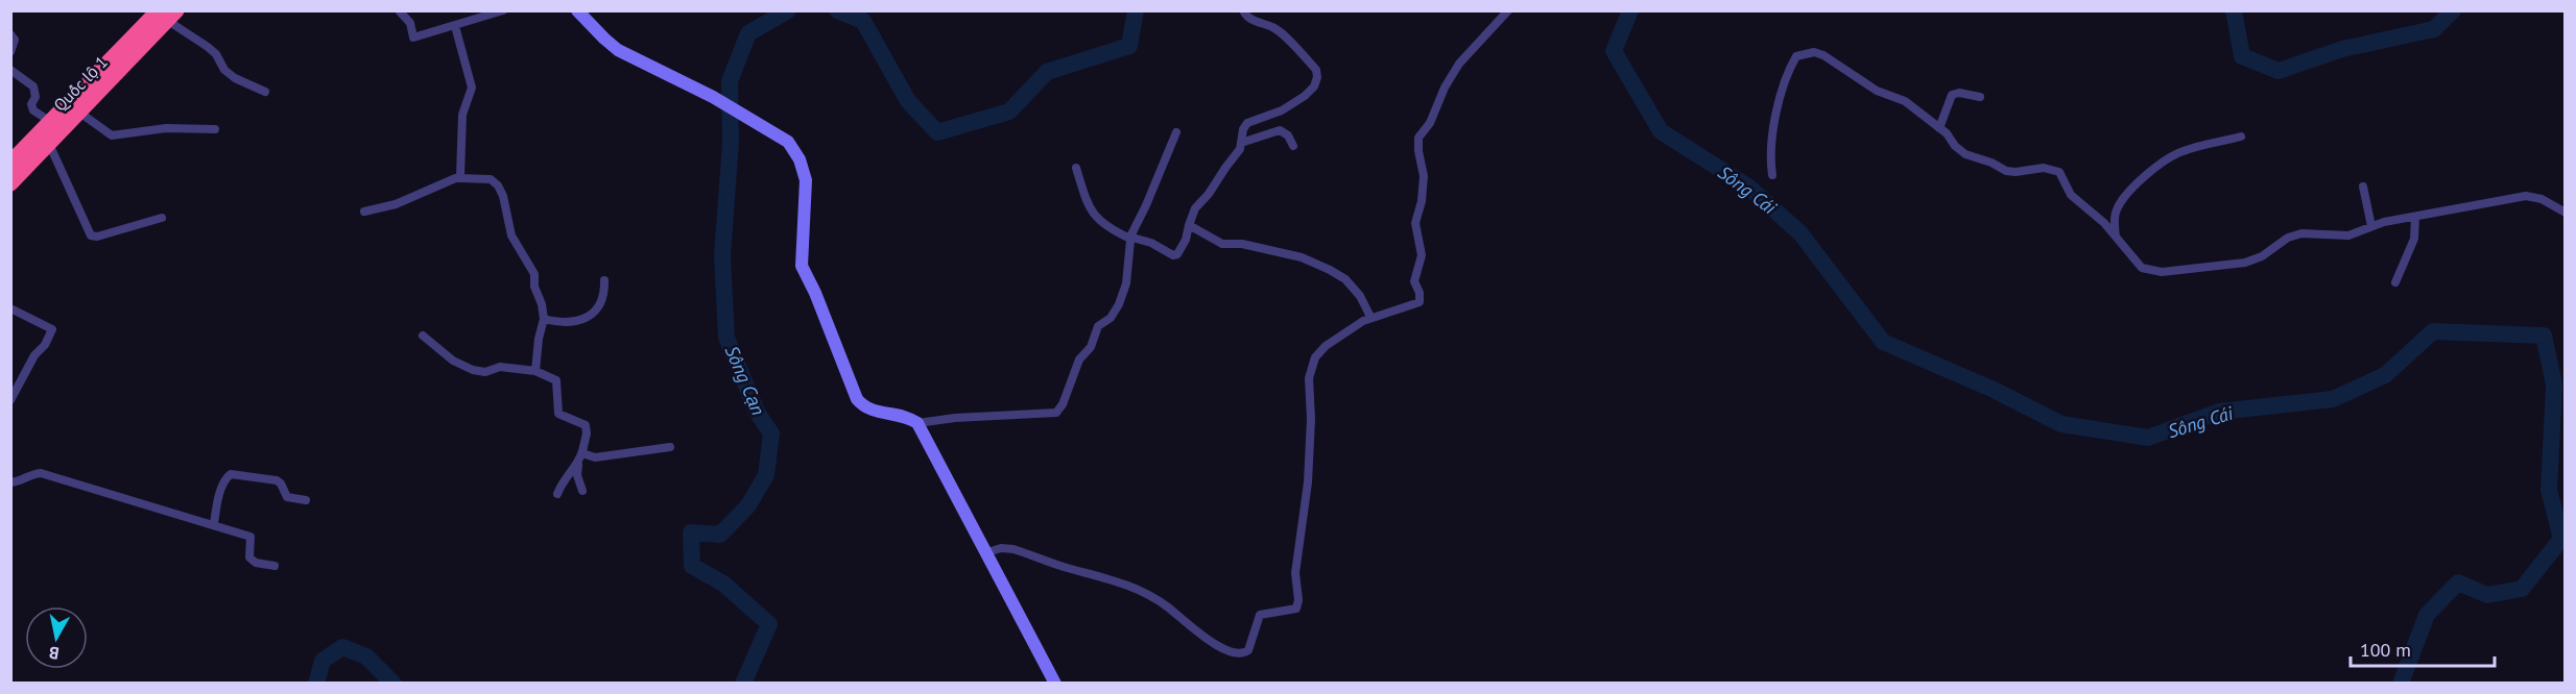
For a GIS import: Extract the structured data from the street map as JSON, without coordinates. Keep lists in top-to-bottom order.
{
  "streets": {
    "highway": ["Quốc lộ 1"]
  },
  "water": ["Sông Cái", "Sông Cạn"],
  "scale_bar": "100 m",
  "north": "bottom"
}
